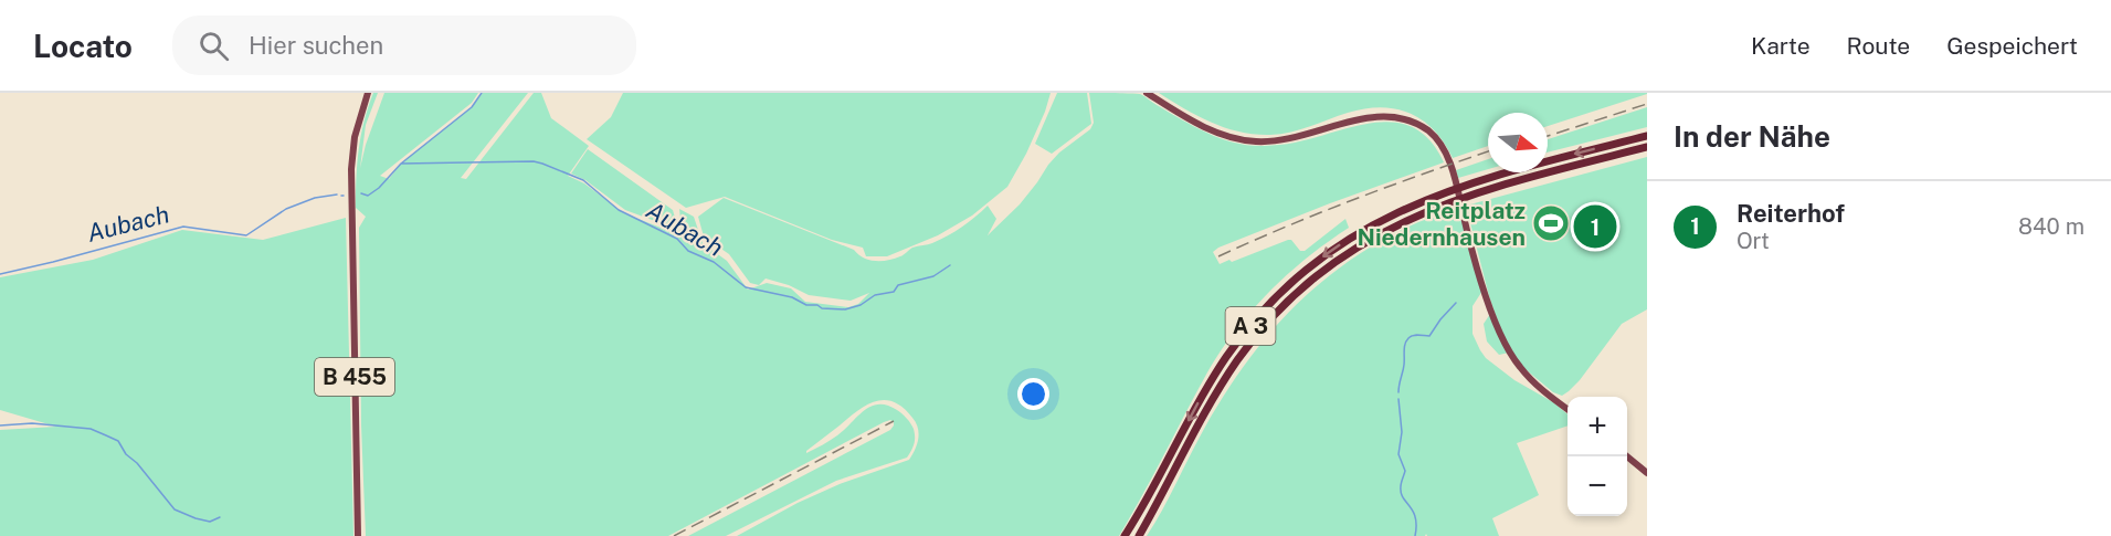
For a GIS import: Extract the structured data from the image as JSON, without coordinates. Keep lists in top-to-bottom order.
{
  "streets": {
    "highway": ["A 3"],
    "main road": ["B 455"]
  },
  "water": ["Aubach"],
  "places": {
    "sports": ["Reitplatz Niedernhausen"]
  },
  "north": "right",
  "page": {
    "header": "Locato",
    "search": "Hier suchen",
    "nav": ["Karte", "Route", "Gespeichert"],
    "heading": "In der Nähe",
    "list": [
      {
        "mark": "1",
        "name": "Reiterhof",
        "note": "Ort",
        "value": "840 m"
      }
    ],
    "pins": "1",
    "map_buttons": ["+", "−"]
  }
}
